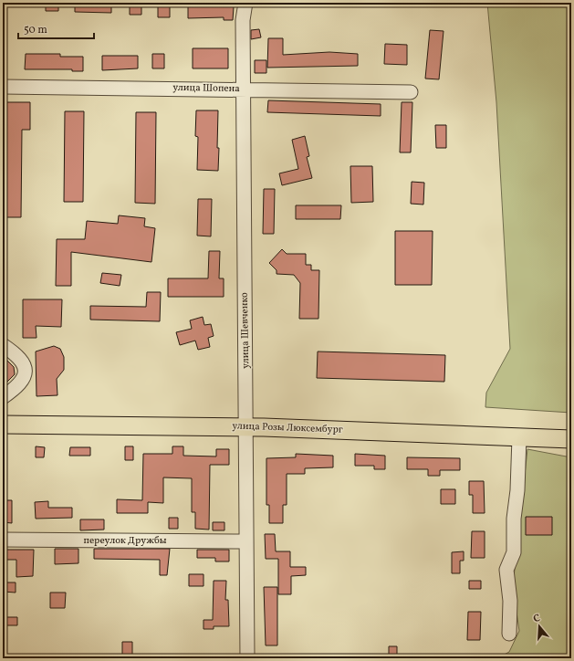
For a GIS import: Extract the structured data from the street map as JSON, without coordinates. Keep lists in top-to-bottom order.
{
  "streets": {
    "main road": ["улица Розы Люксембург"],
    "street": ["улица Шопена", "улица Шевченко", "переулок Дружбы"]
  },
  "crossings": [
    ["улица Шопена", "улица Шевченко"],
    ["улица Шевченко", "улица Розы Люксембург"],
    ["улица Шевченко", "переулок Дружбы"]
  ],
  "scale_bar": "50 m",
  "north": "top"
}
